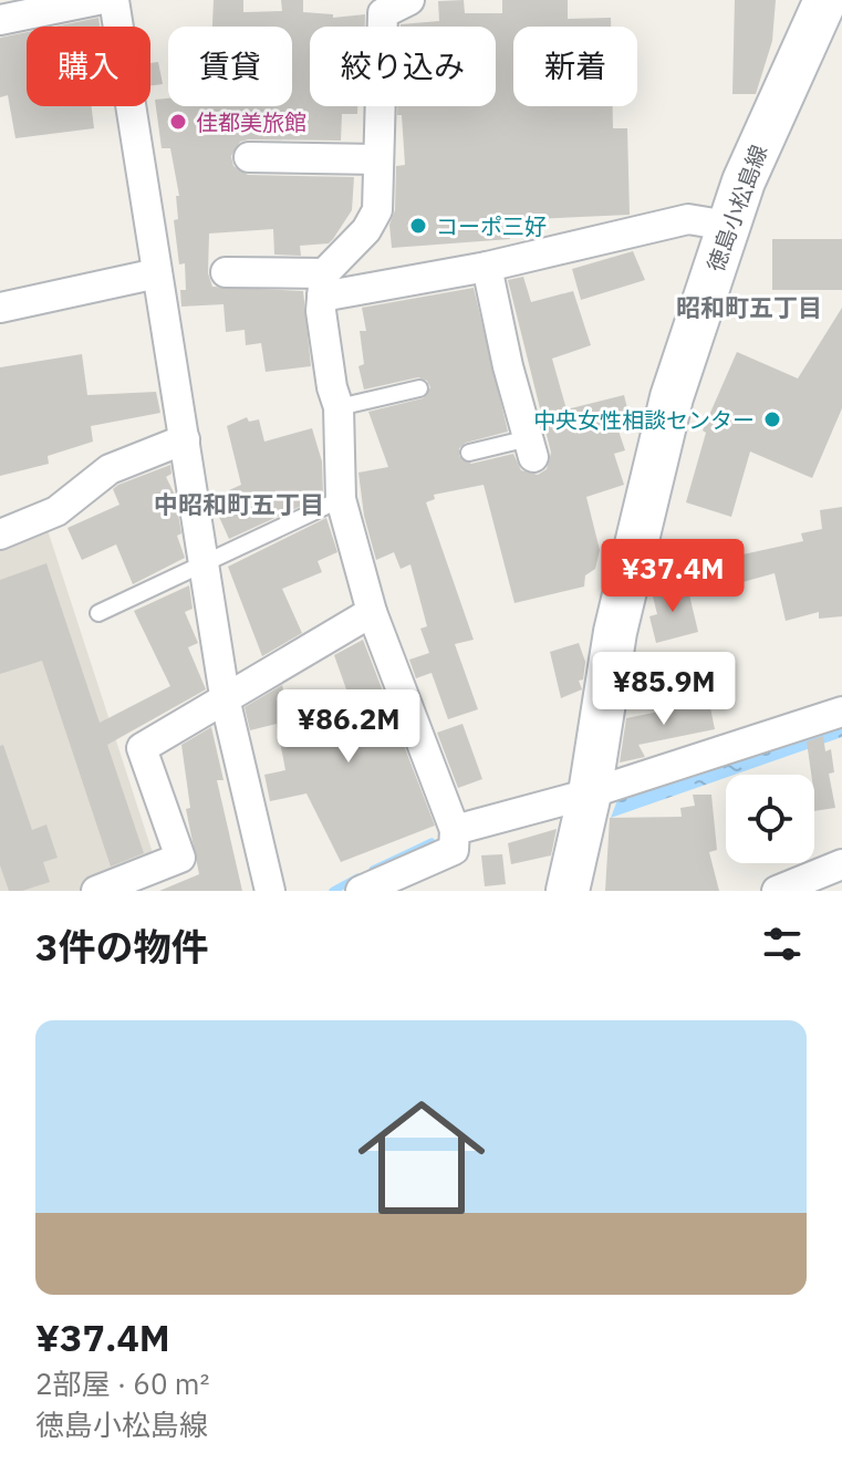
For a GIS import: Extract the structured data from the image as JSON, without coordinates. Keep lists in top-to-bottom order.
{
  "streets": {
    "main road": ["徳島小松島線"]
  },
  "districts": ["昭和町五丁目", "中昭和町五丁目"],
  "places": ["佳都美旅館", "コーポ三好", "中央女性相談センター"],
  "page": {
    "chip": [
      "購入",
      "賃貸",
      "絞り込み",
      "新着"
    ],
    "price": ["¥37.4M", "¥85.9M", "¥86.2M"],
    "heading": "3件の物件",
    "list": [
      {
        "name": "¥37.4M",
        "note": "2部屋 · 60 m² · 徳島小松島線"
      }
    ]
  }
}
